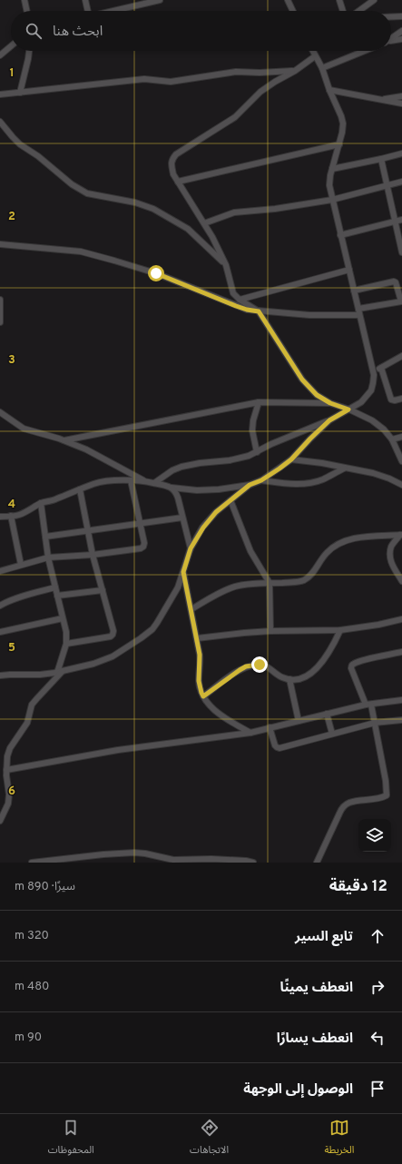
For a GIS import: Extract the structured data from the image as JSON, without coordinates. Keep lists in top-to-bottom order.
{
  "page": {
    "search": "ابحث هنا",
    "heading": ["12 دقيقة", "سيرًا · 890 m"],
    "list": [
      ["تابع السير", "320 m"],
      ["انعطف يمينًا", "480 m"],
      ["انعطف يسارًا", "90 m"],
      "الوصول إلى الوجهة"
    ],
    "nav": ["الخريطة", "الاتجاهات", "المحفوظات"]
  },
  "grid": {
    "rows": [
      "1",
      "2",
      "3",
      "4",
      "5",
      "6"
    ]
  }
}
